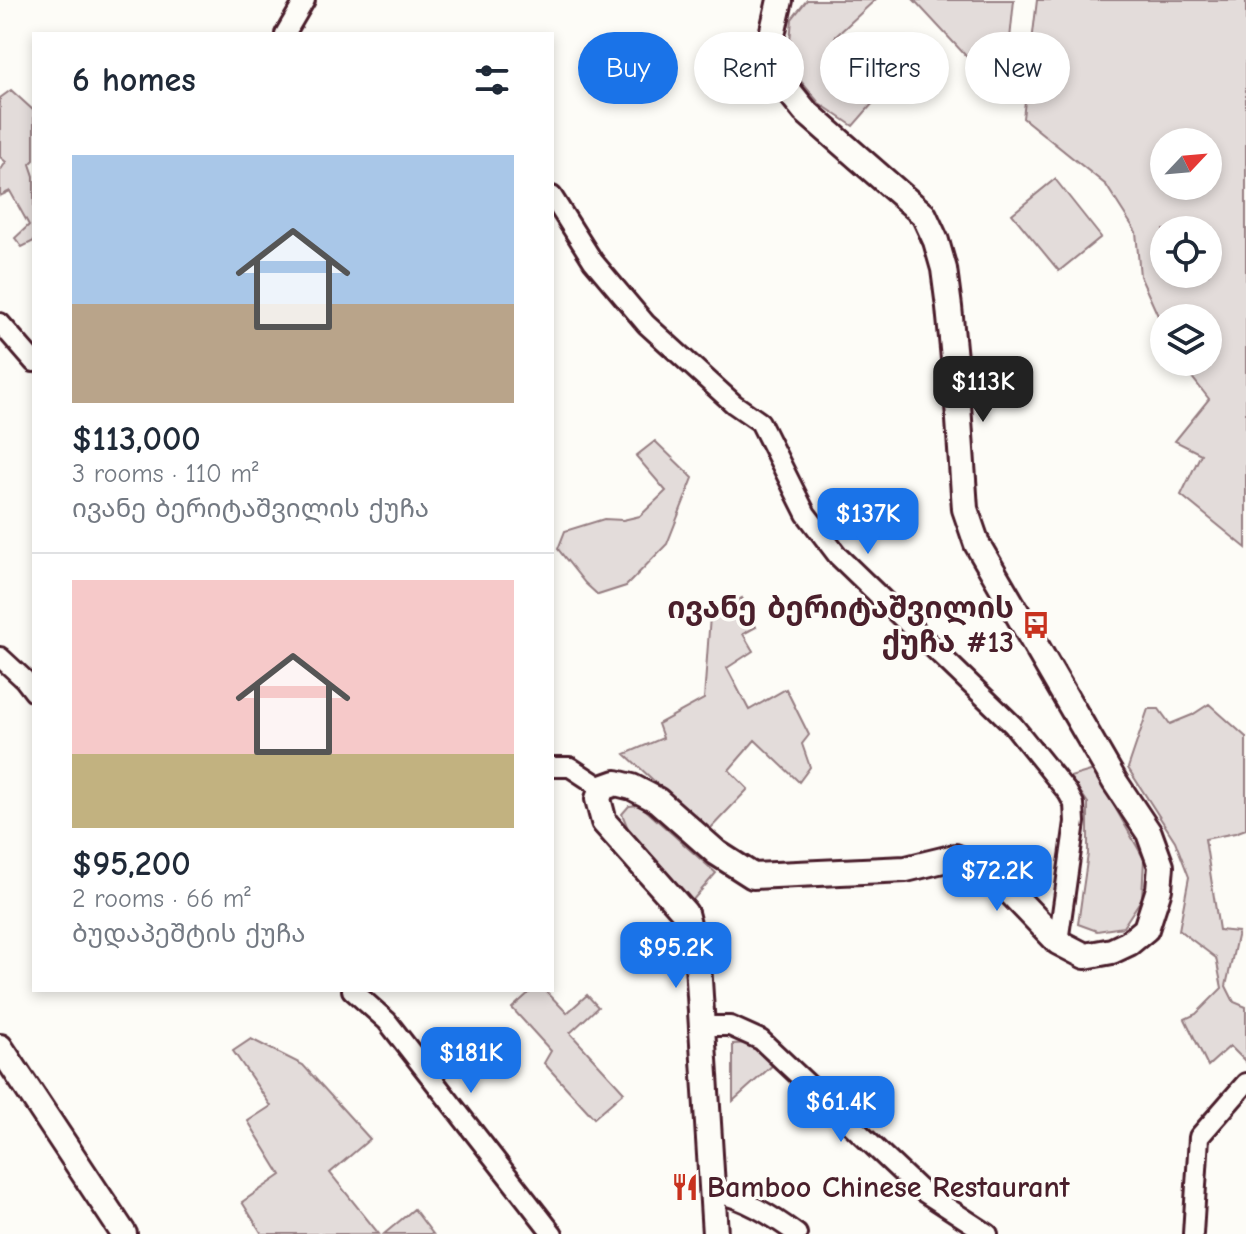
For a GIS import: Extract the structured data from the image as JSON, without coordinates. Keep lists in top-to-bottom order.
{
  "places": {
    "bus stop": ["ივანე ბერიტაშვილის ქუჩა #13"],
    "restaurant": ["Bamboo Chinese Restaurant"]
  },
  "north": "top right",
  "page": {
    "chip": [
      "Buy",
      "Rent",
      "Filters",
      "New"
    ],
    "heading": "6 homes",
    "list": [
      {
        "name": "$113,000",
        "note": "3 rooms · 110 m² · ივანე ბერიტაშვილის ქუჩა"
      },
      {
        "name": "$95,200",
        "note": "2 rooms · 66 m² · ბუდაპეშტის ქუჩა"
      }
    ],
    "price": [
      "$113K",
      "$137K",
      "$72.2K",
      "$95.2K",
      "$181K",
      "$61.4K"
    ]
  }
}
